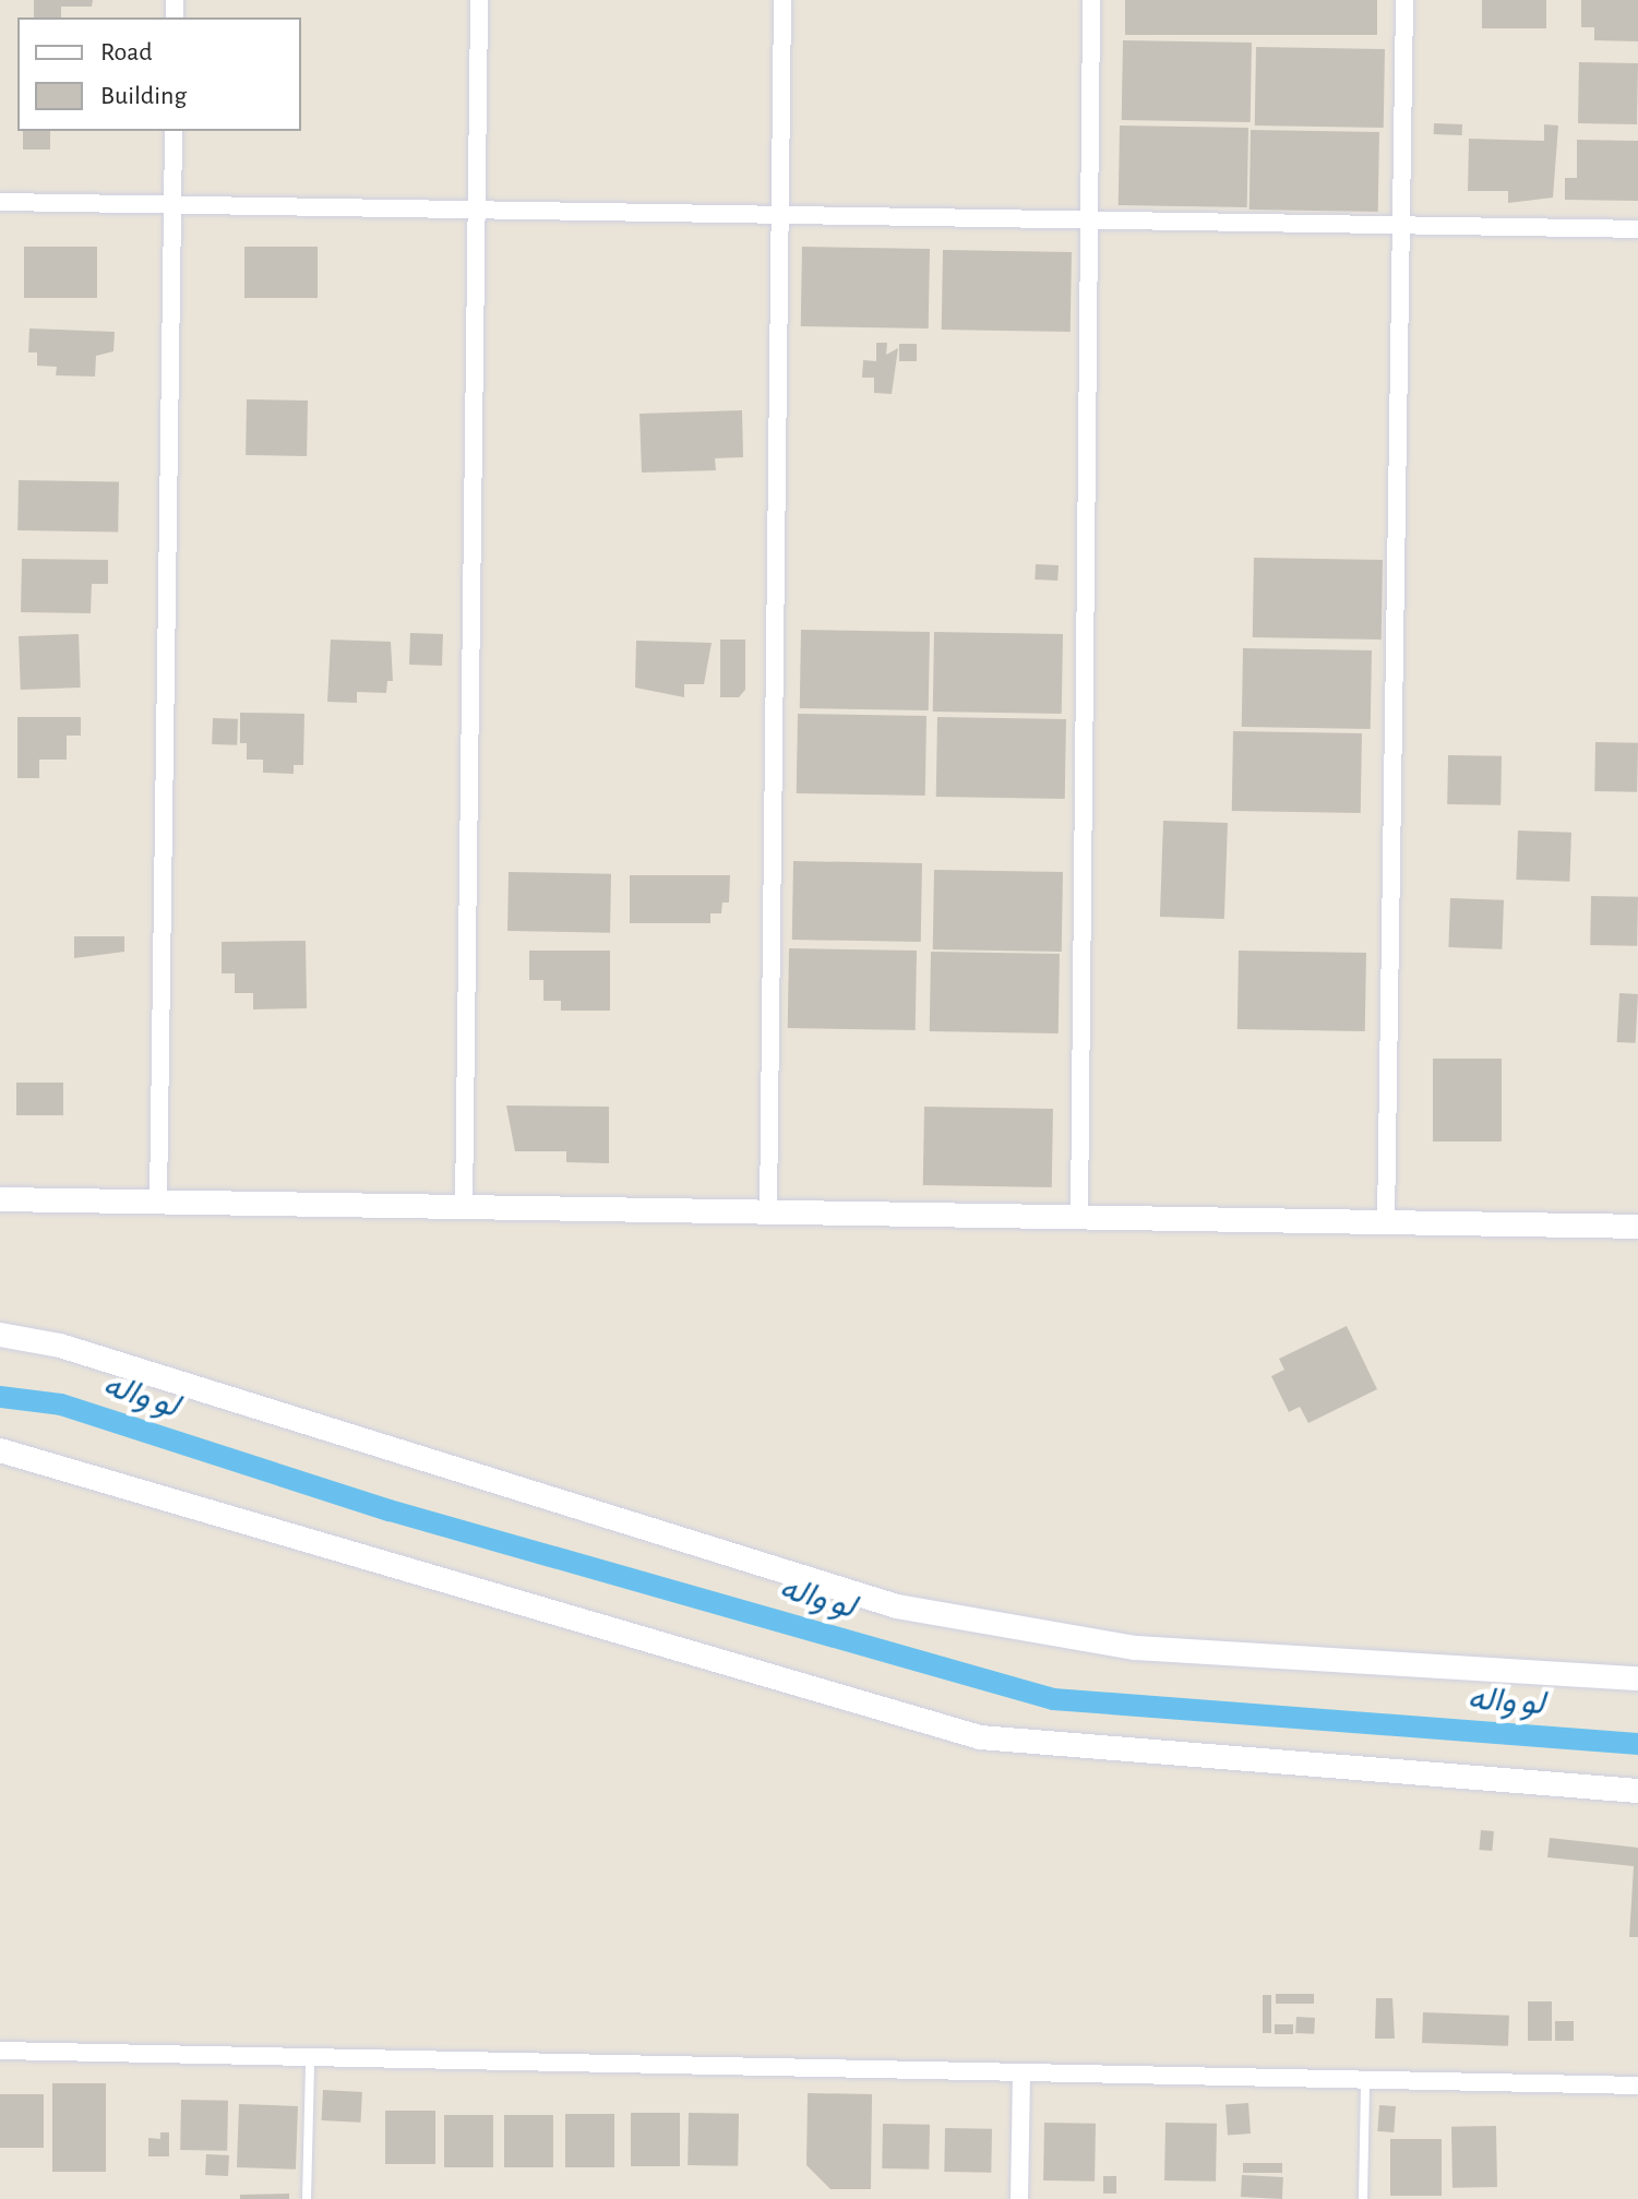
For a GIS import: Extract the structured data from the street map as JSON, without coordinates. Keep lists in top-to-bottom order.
{
  "water": ["لو واله"],
  "legend": ["Road", "Building"]
}
